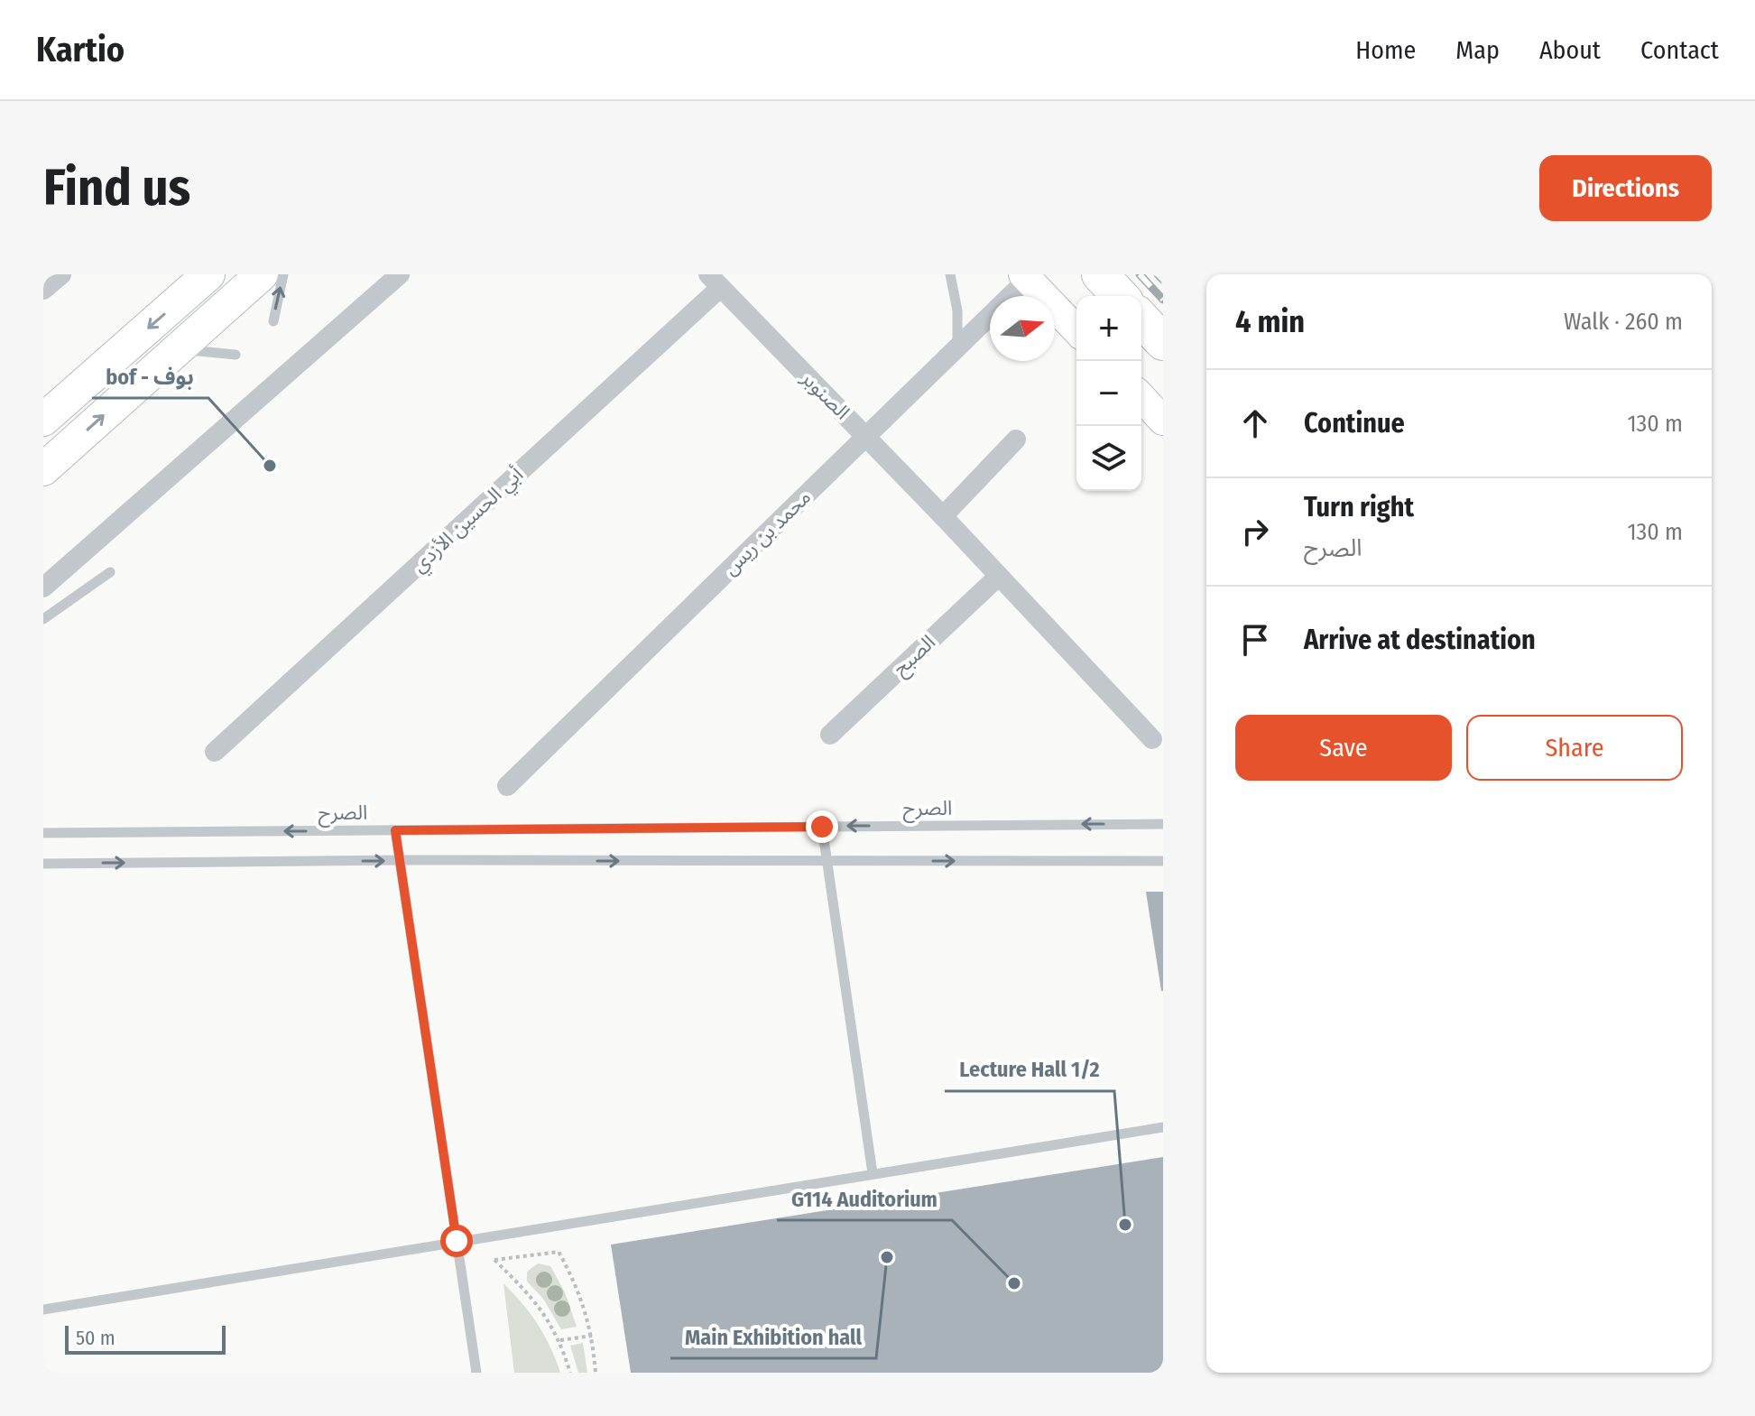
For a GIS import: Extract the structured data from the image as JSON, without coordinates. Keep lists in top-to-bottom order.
{
  "streets": {
    "street": [
      "الصنوبر",
      "أبي الحسين الأزدي",
      "محمد بن ريس",
      "الصبح"
    ],
    "lane": ["الصرح"]
  },
  "crossings": [
    ["الصنوبر", "أبي الحسين الأزدي"],
    ["الصنوبر", "محمد بن ريس"],
    ["الصنوبر", "الصبح"]
  ],
  "places": [
    "bof - بوف",
    "Lecture Hall 1/2",
    "Main Exhibition hall",
    "G114 Auditorium"
  ],
  "scale_bar": "50 m",
  "north": "right",
  "page": {
    "header": "Kartio",
    "nav": [
      "Home",
      "Map",
      "About",
      "Contact"
    ],
    "buttons": [
      "Directions",
      ["Save", "Share"]
    ],
    "title": "Find us",
    "heading": ["4 min", "Walk · 260 m"],
    "map_buttons": ["+", "−"],
    "list": [
      ["Continue", "130 m"],
      ["Turn right", "الصرح", "130 m"],
      "Arrive at destination"
    ],
    "scale": "50 m"
  }
}
